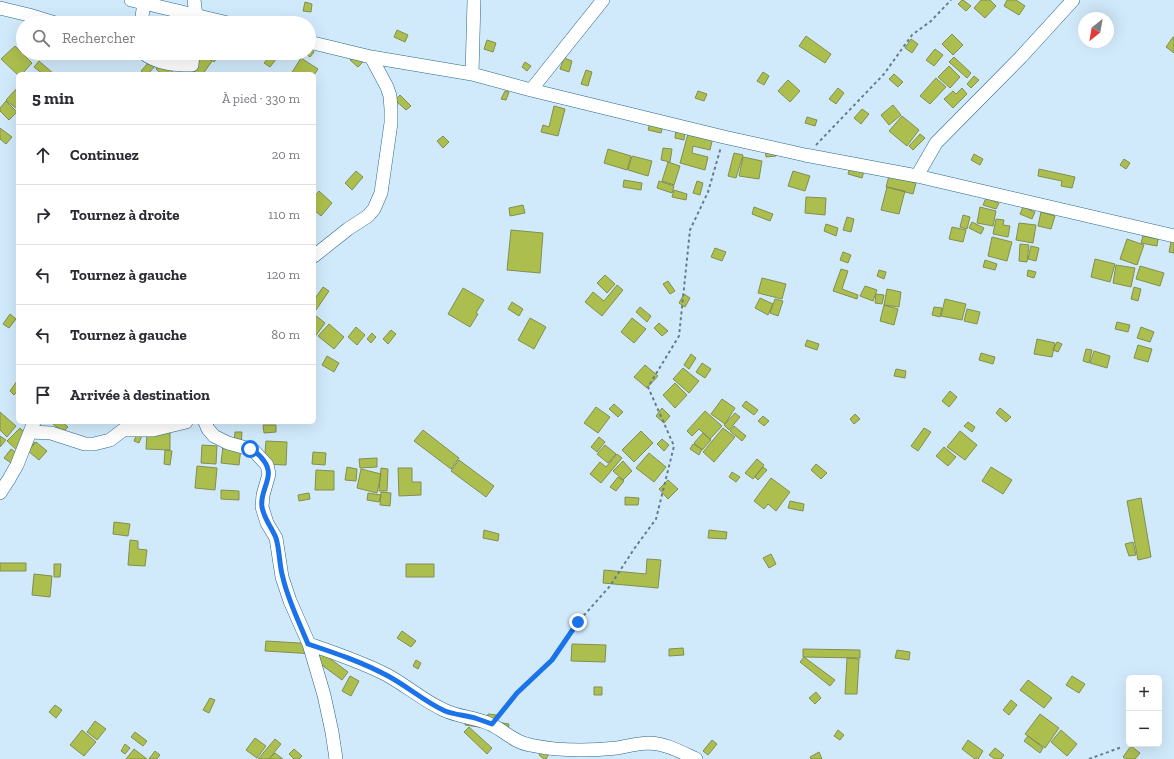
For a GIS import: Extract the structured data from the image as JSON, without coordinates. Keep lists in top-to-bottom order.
{
  "north": "bottom left",
  "page": {
    "search": "Rechercher",
    "heading": ["5 min", "À pied · 330 m"],
    "list": [
      ["Continuez", "20 m"],
      ["Tournez à droite", "110 m"],
      ["Tournez à gauche", "120 m"],
      ["Tournez à gauche", "80 m"],
      "Arrivée à destination"
    ],
    "map_buttons": ["+", "−"]
  }
}
